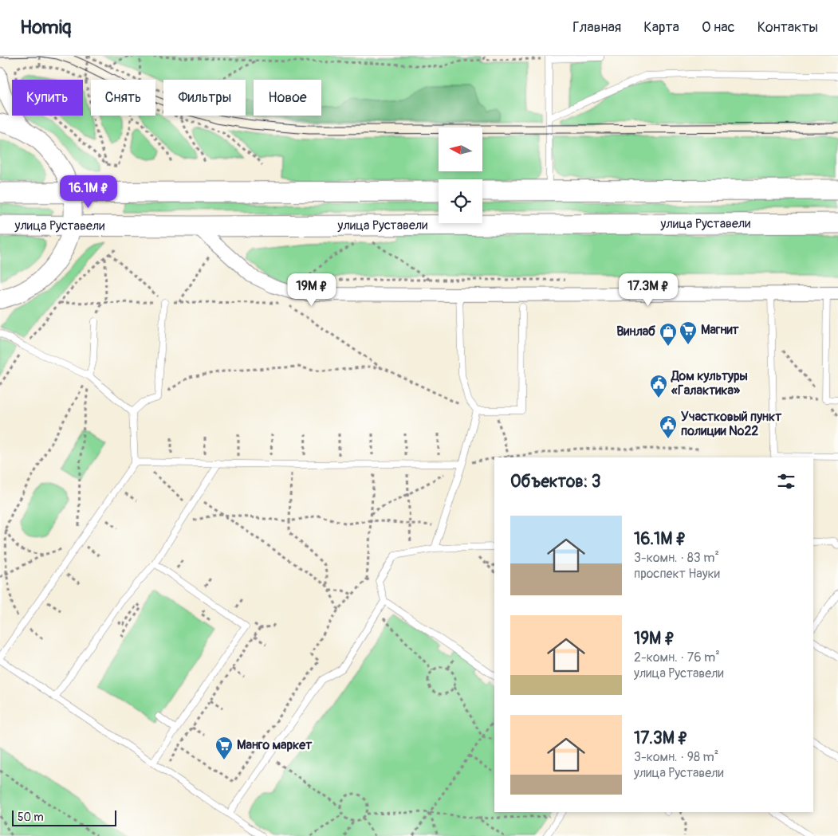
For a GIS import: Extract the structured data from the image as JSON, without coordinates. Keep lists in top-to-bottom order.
{
  "streets": {
    "main road": ["улица Руставели"]
  },
  "places": {
    "supermarket": ["Магнит", "Манго маркет"],
    "shop": ["Винлаб"],
    "public building": ["Дом культуры «Галактика»", "Участковый пункт полиции №22"]
  },
  "scale_bar": "50 m",
  "north": "left",
  "page": {
    "header": "Homiq",
    "nav": [
      "Главная",
      "Карта",
      "О нас",
      "Контакты"
    ],
    "chip": [
      "Купить",
      "Снять",
      "Фильтры",
      "Новое"
    ],
    "price": ["16.1M ₽", "19M ₽", "17.3M ₽"],
    "heading": "Объектов: 3",
    "list": [
      {
        "name": "16.1M ₽",
        "note": "3-комн. · 83 m² · проспект Науки"
      },
      {
        "name": "19M ₽",
        "note": "2-комн. · 76 m² · улица Руставели"
      },
      {
        "name": "17.3M ₽",
        "note": "3-комн. · 98 m² · улица Руставели"
      }
    ],
    "scale": "50 m"
  }
}
